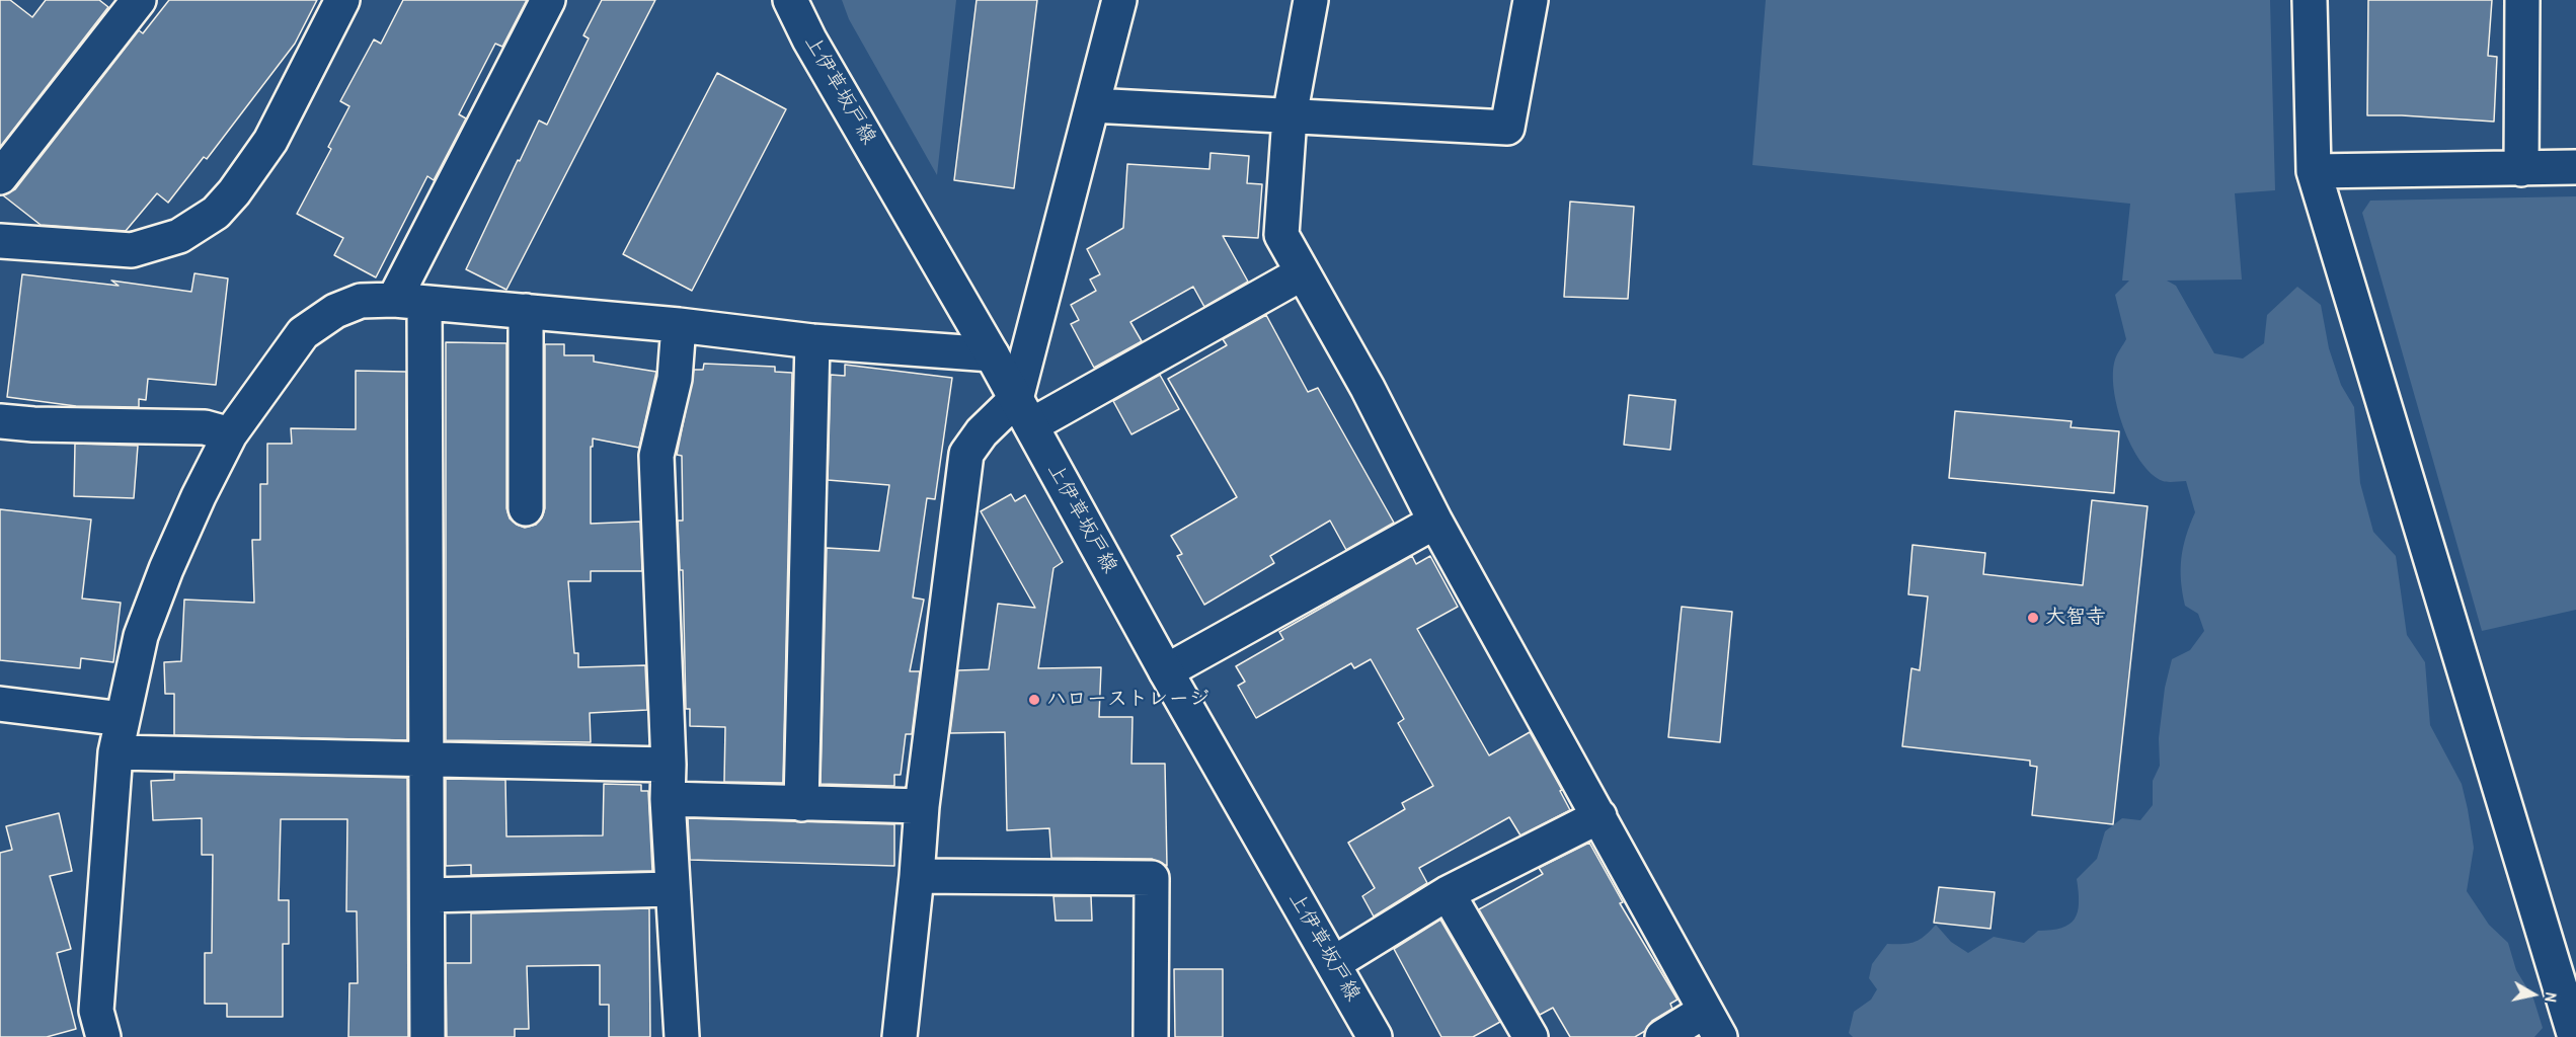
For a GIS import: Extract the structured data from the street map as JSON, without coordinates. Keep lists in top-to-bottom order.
{
  "streets": {
    "street": ["上伊草坂戸線"]
  },
  "places": ["大智寺", "ハローストレージ"],
  "north": "right"
}
